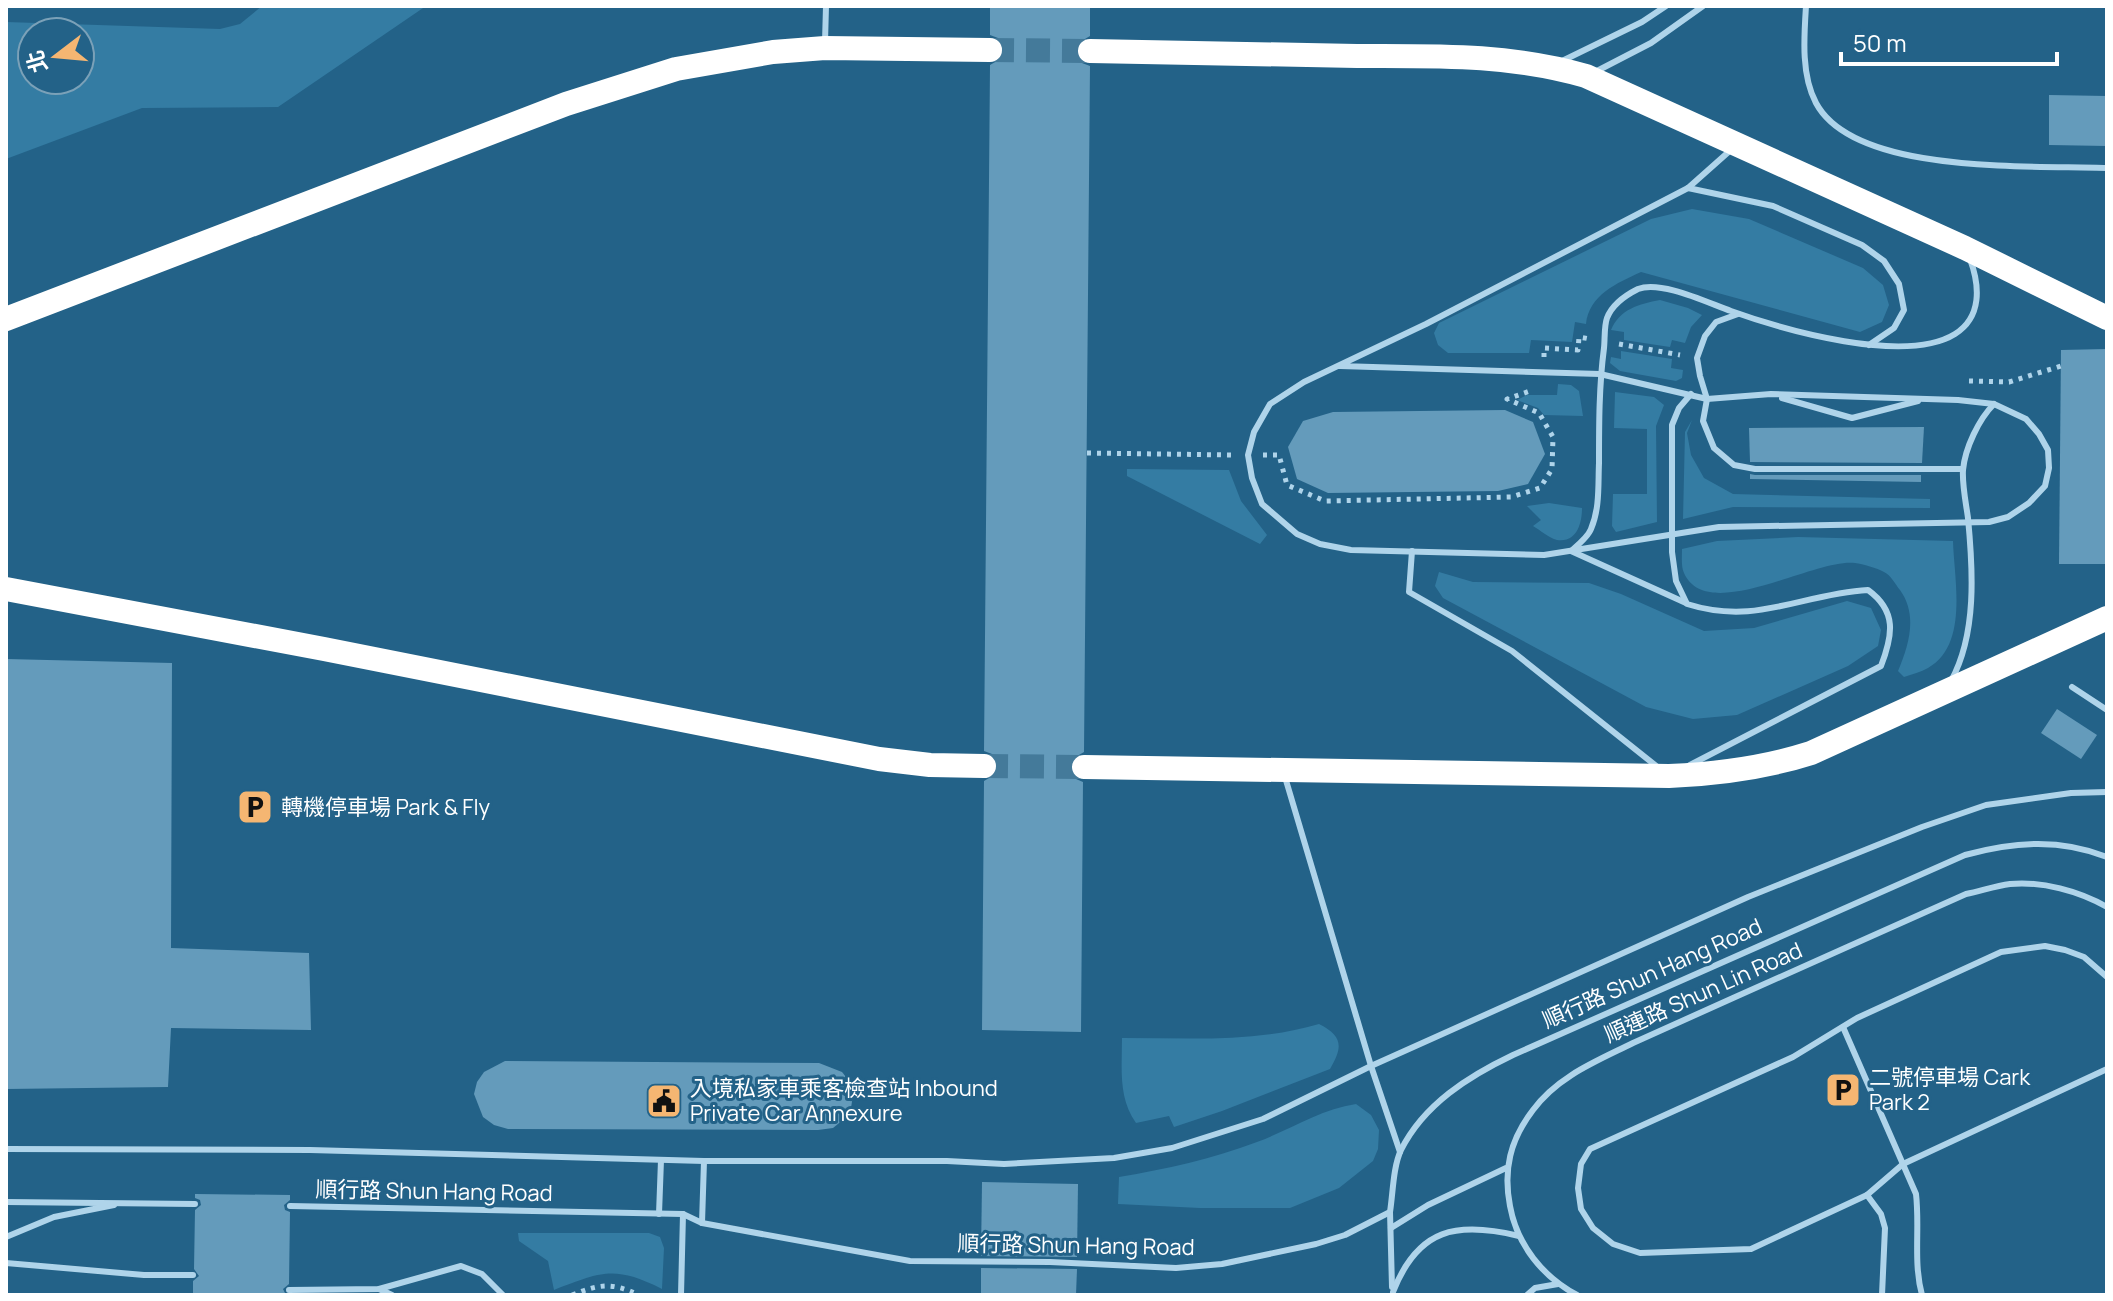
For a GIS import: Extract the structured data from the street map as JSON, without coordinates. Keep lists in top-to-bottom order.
{
  "streets": {
    "lane": ["順行路 Shun Hang Road", "順連路 Shun Lin Road"]
  },
  "places": {
    "parking": ["轉機停車場 Park & Fly", "二號停車場 Cark Park 2"],
    "public building": ["入境私家車乘客檢查站 Inbound Private Car Annexure"]
  },
  "scale_bar": "50 m",
  "north": "left"
}
